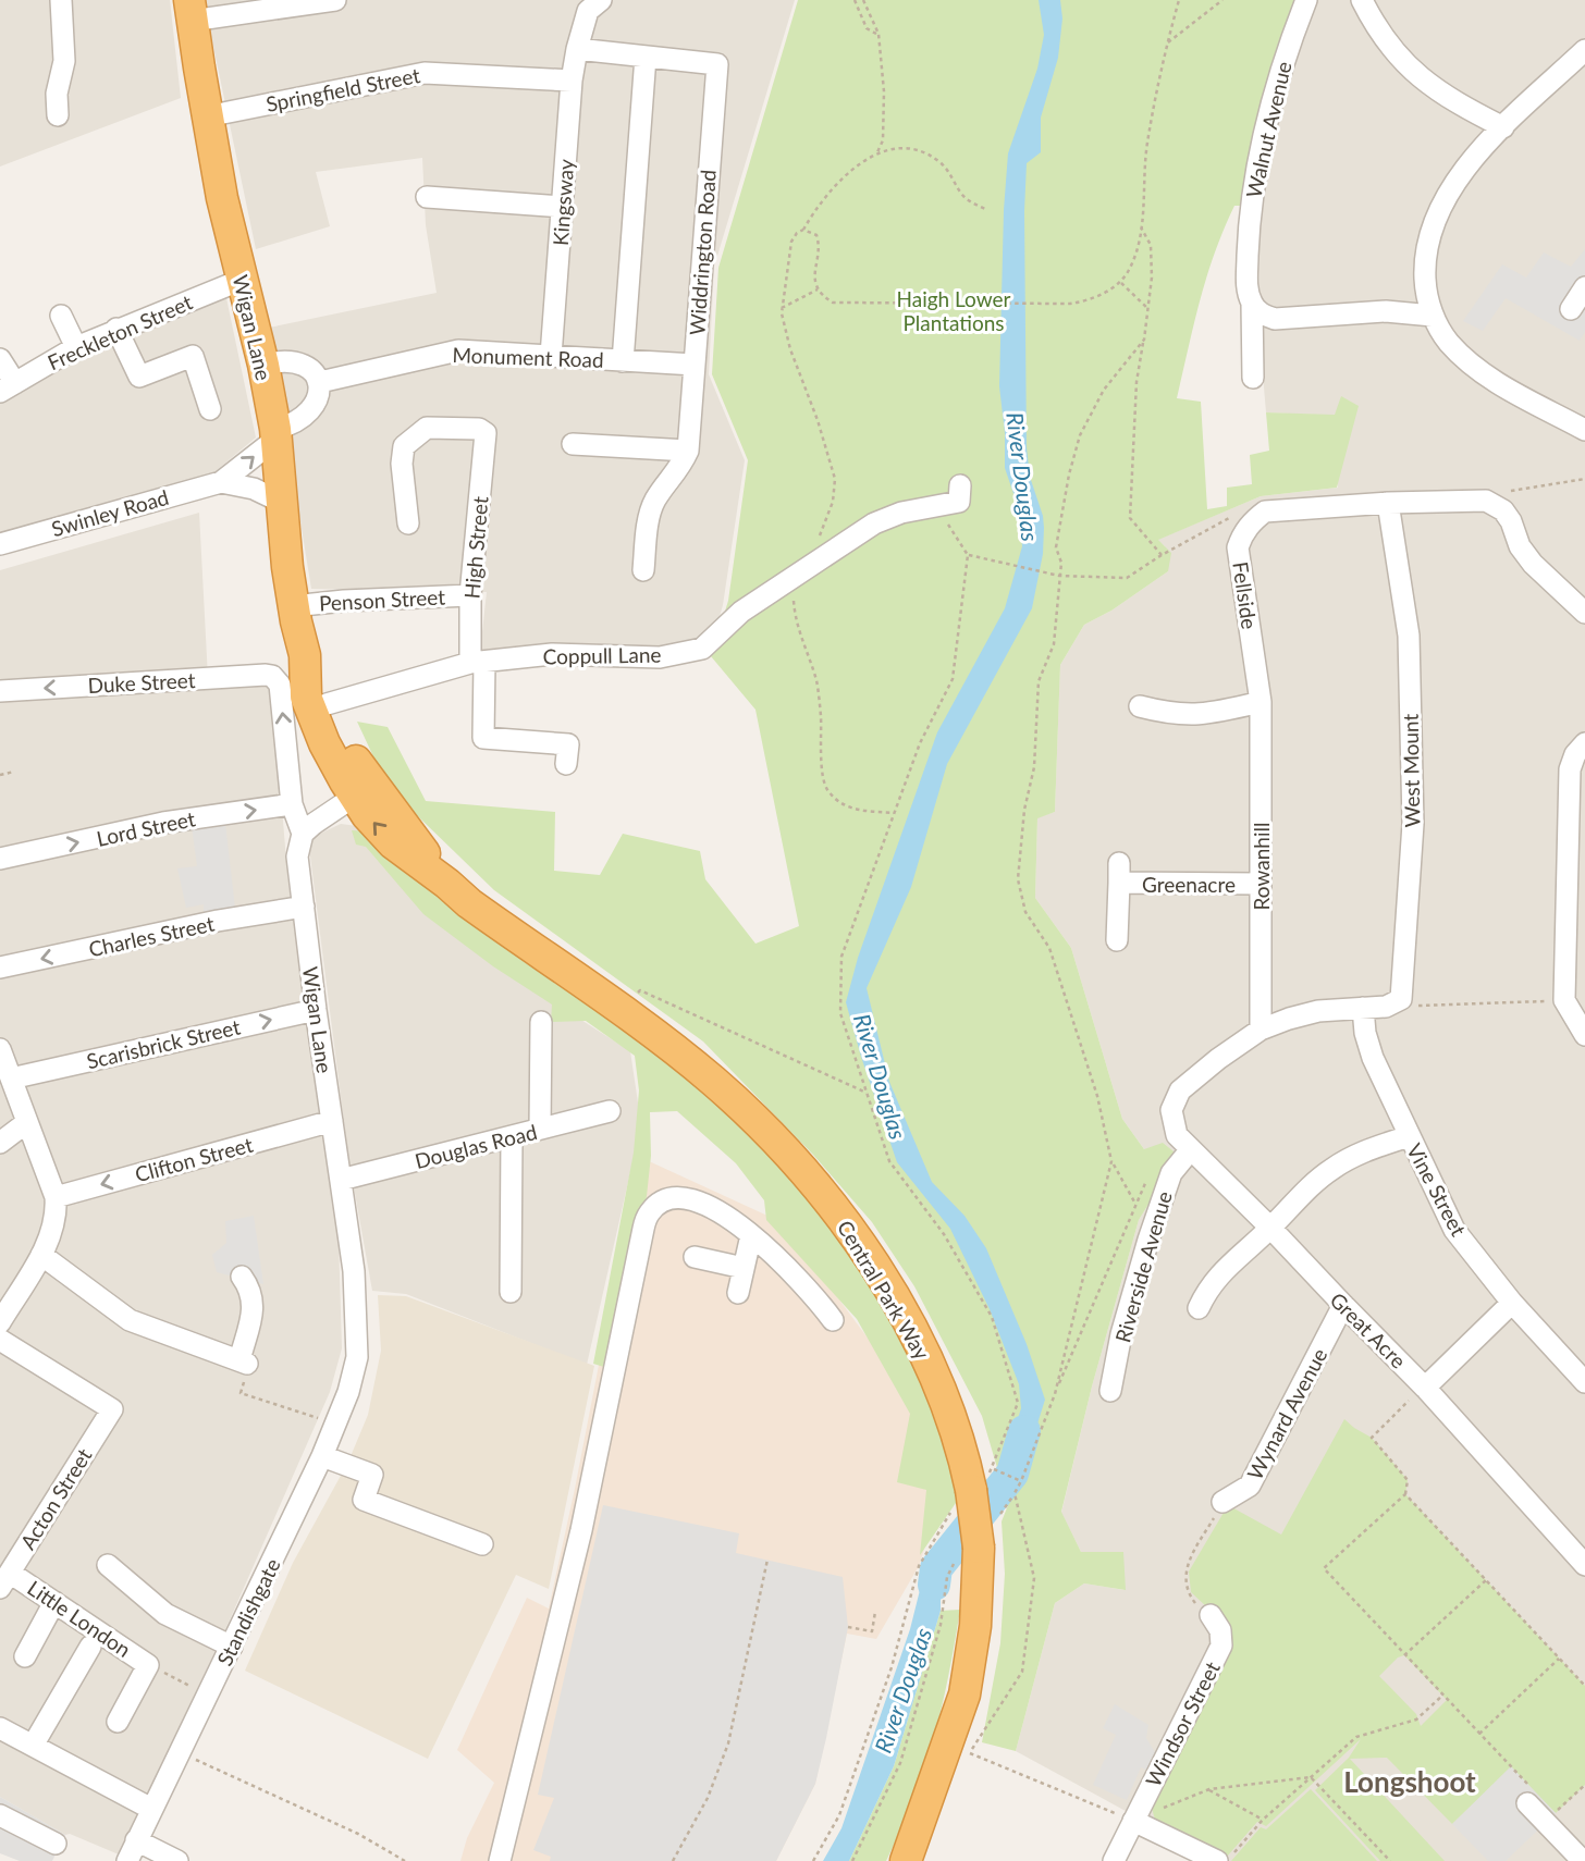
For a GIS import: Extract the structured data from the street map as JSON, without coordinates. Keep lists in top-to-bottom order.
{
  "streets": {
    "highway": ["Wigan Lane", "Central Park Way"],
    "street": [
      "Springfield Street",
      "Walnut Avenue",
      "Kingsway",
      "Widdrington Road",
      "Freckleton Street",
      "Monument Road",
      "Swinley Road",
      "High Street",
      "Fellside",
      "Penson Street",
      "Coppull Lane",
      "Duke Street",
      "West Mount",
      "Lord Street",
      "Rowanhill",
      "Greenacre",
      "Charles Street",
      "Scarisbrick Street",
      "Douglas Road",
      "Clifton Street",
      "Vine Street",
      "Riverside Avenue",
      "Great Acre",
      "Wynard Avenue",
      "Acton Street",
      "Standishgate",
      "Little London",
      "Windsor Street"
    ]
  },
  "crossings": [
    ["Springfield Street", "Kingsway"],
    ["Springfield Street", "Wigan Lane"],
    ["Kingsway", "Widdrington Road"],
    ["Kingsway", "Monument Road"],
    ["Widdrington Road", "Monument Road"],
    ["Wigan Lane", "Freckleton Street"],
    ["Wigan Lane", "Swinley Road"],
    ["Wigan Lane", "Penson Street"],
    ["Wigan Lane", "Coppull Lane"],
    ["Wigan Lane", "Duke Street"],
    ["Wigan Lane", "Lord Street"],
    ["Wigan Lane", "Charles Street"],
    ["Wigan Lane", "Scarisbrick Street"],
    ["Wigan Lane", "Douglas Road"],
    ["Wigan Lane", "Clifton Street"],
    ["Wigan Lane", "Central Park Way"],
    ["Wigan Lane", "Standishgate"],
    ["High Street", "Penson Street"],
    ["High Street", "Coppull Lane"],
    ["Fellside", "West Mount"],
    ["Fellside", "Rowanhill"],
    ["Coppull Lane", "Central Park Way"],
    ["Rowanhill", "Greenacre"],
    ["Rowanhill", "Great Acre"],
    ["Riverside Avenue", "Great Acre"],
    ["Great Acre", "Wynard Avenue"],
    ["Acton Street", "Little London"]
  ],
  "one_way": [
    "Duke Street",
    "Lord Street",
    "Charles Street",
    "Scarisbrick Street",
    "Clifton Street"
  ],
  "districts": ["Longshoot"],
  "water": ["River Douglas"],
  "parks": ["Haigh Lower Plantations"]
}
